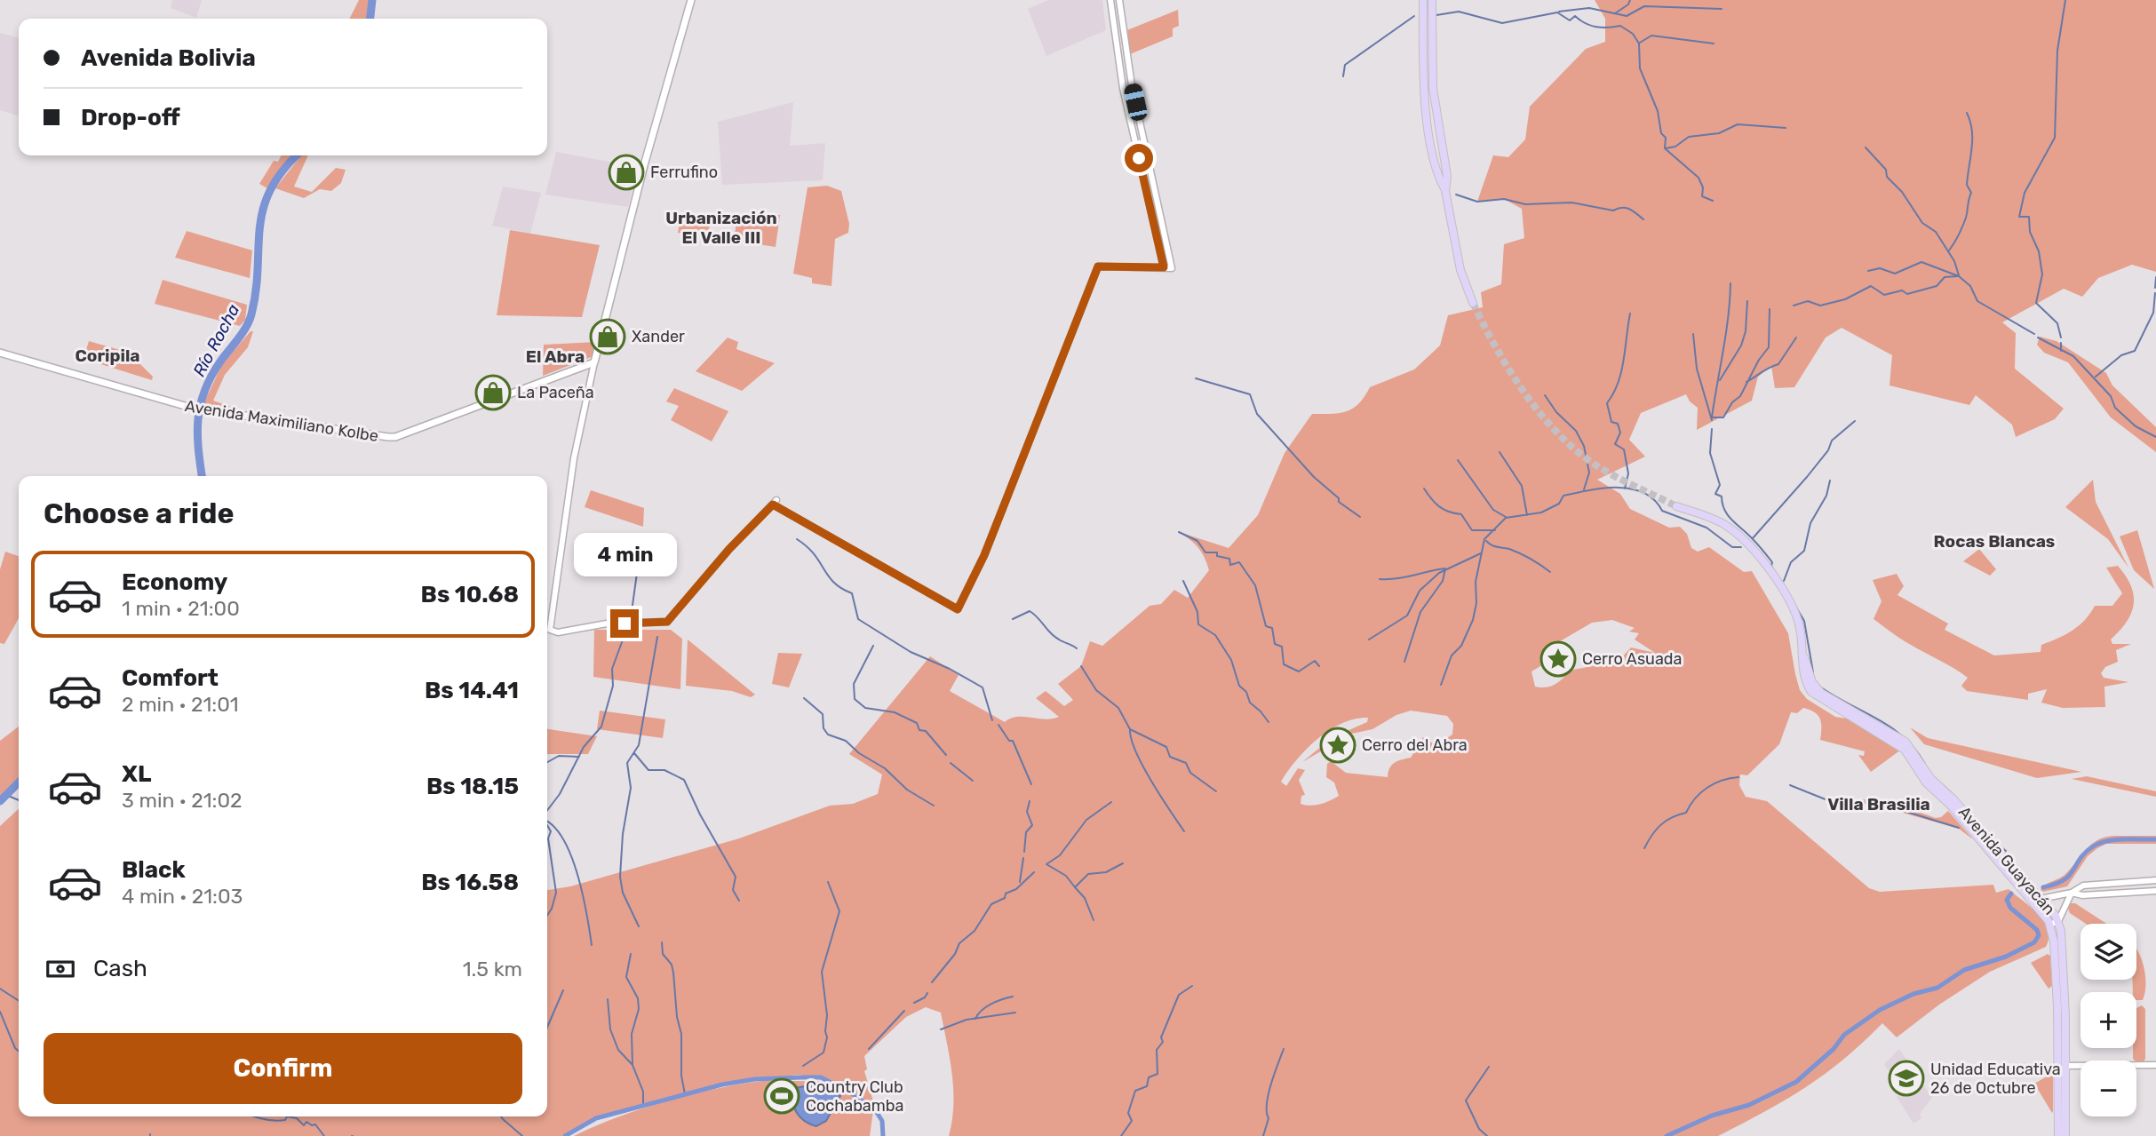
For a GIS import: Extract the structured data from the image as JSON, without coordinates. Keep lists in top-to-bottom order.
{
  "streets": {
    "main road": ["Avenida Maximiliano Kolbe", "Avenida Guayacán"]
  },
  "districts": [
    "Urbanización El Valle III",
    "Coripila",
    "El Abra",
    "Rocas Blancas",
    "Villa Brasilia"
  ],
  "water": ["Río Rocha"],
  "places": {
    "shop": ["Ferrufino", "Xander", "La Paceña"],
    "place": ["Cerro Asuada", "Cerro del Abra"],
    "school or university": ["Unidad Educativa 26 de Octubre"],
    "sports": ["Country Club Cochabamba"]
  },
  "page": {
    "banner": ["Avenida Bolivia", "Drop-off"],
    "heading": "Choose a ride",
    "bubble": "4 min",
    "list": [
      {
        "name": "Economy",
        "note": "1 min · 21:00",
        "value": "Bs 10.68"
      },
      {
        "name": "Comfort",
        "note": "2 min · 21:01",
        "value": "Bs 14.41"
      },
      {
        "name": "XL",
        "note": "3 min · 21:02",
        "value": "Bs 18.15"
      },
      {
        "name": "Black",
        "note": "4 min · 21:03",
        "value": "Bs 16.58"
      }
    ],
    "map_buttons": ["+", "−"],
    "pay": ["Cash", "1.5 km"],
    "buttons": "Confirm"
  }
}
